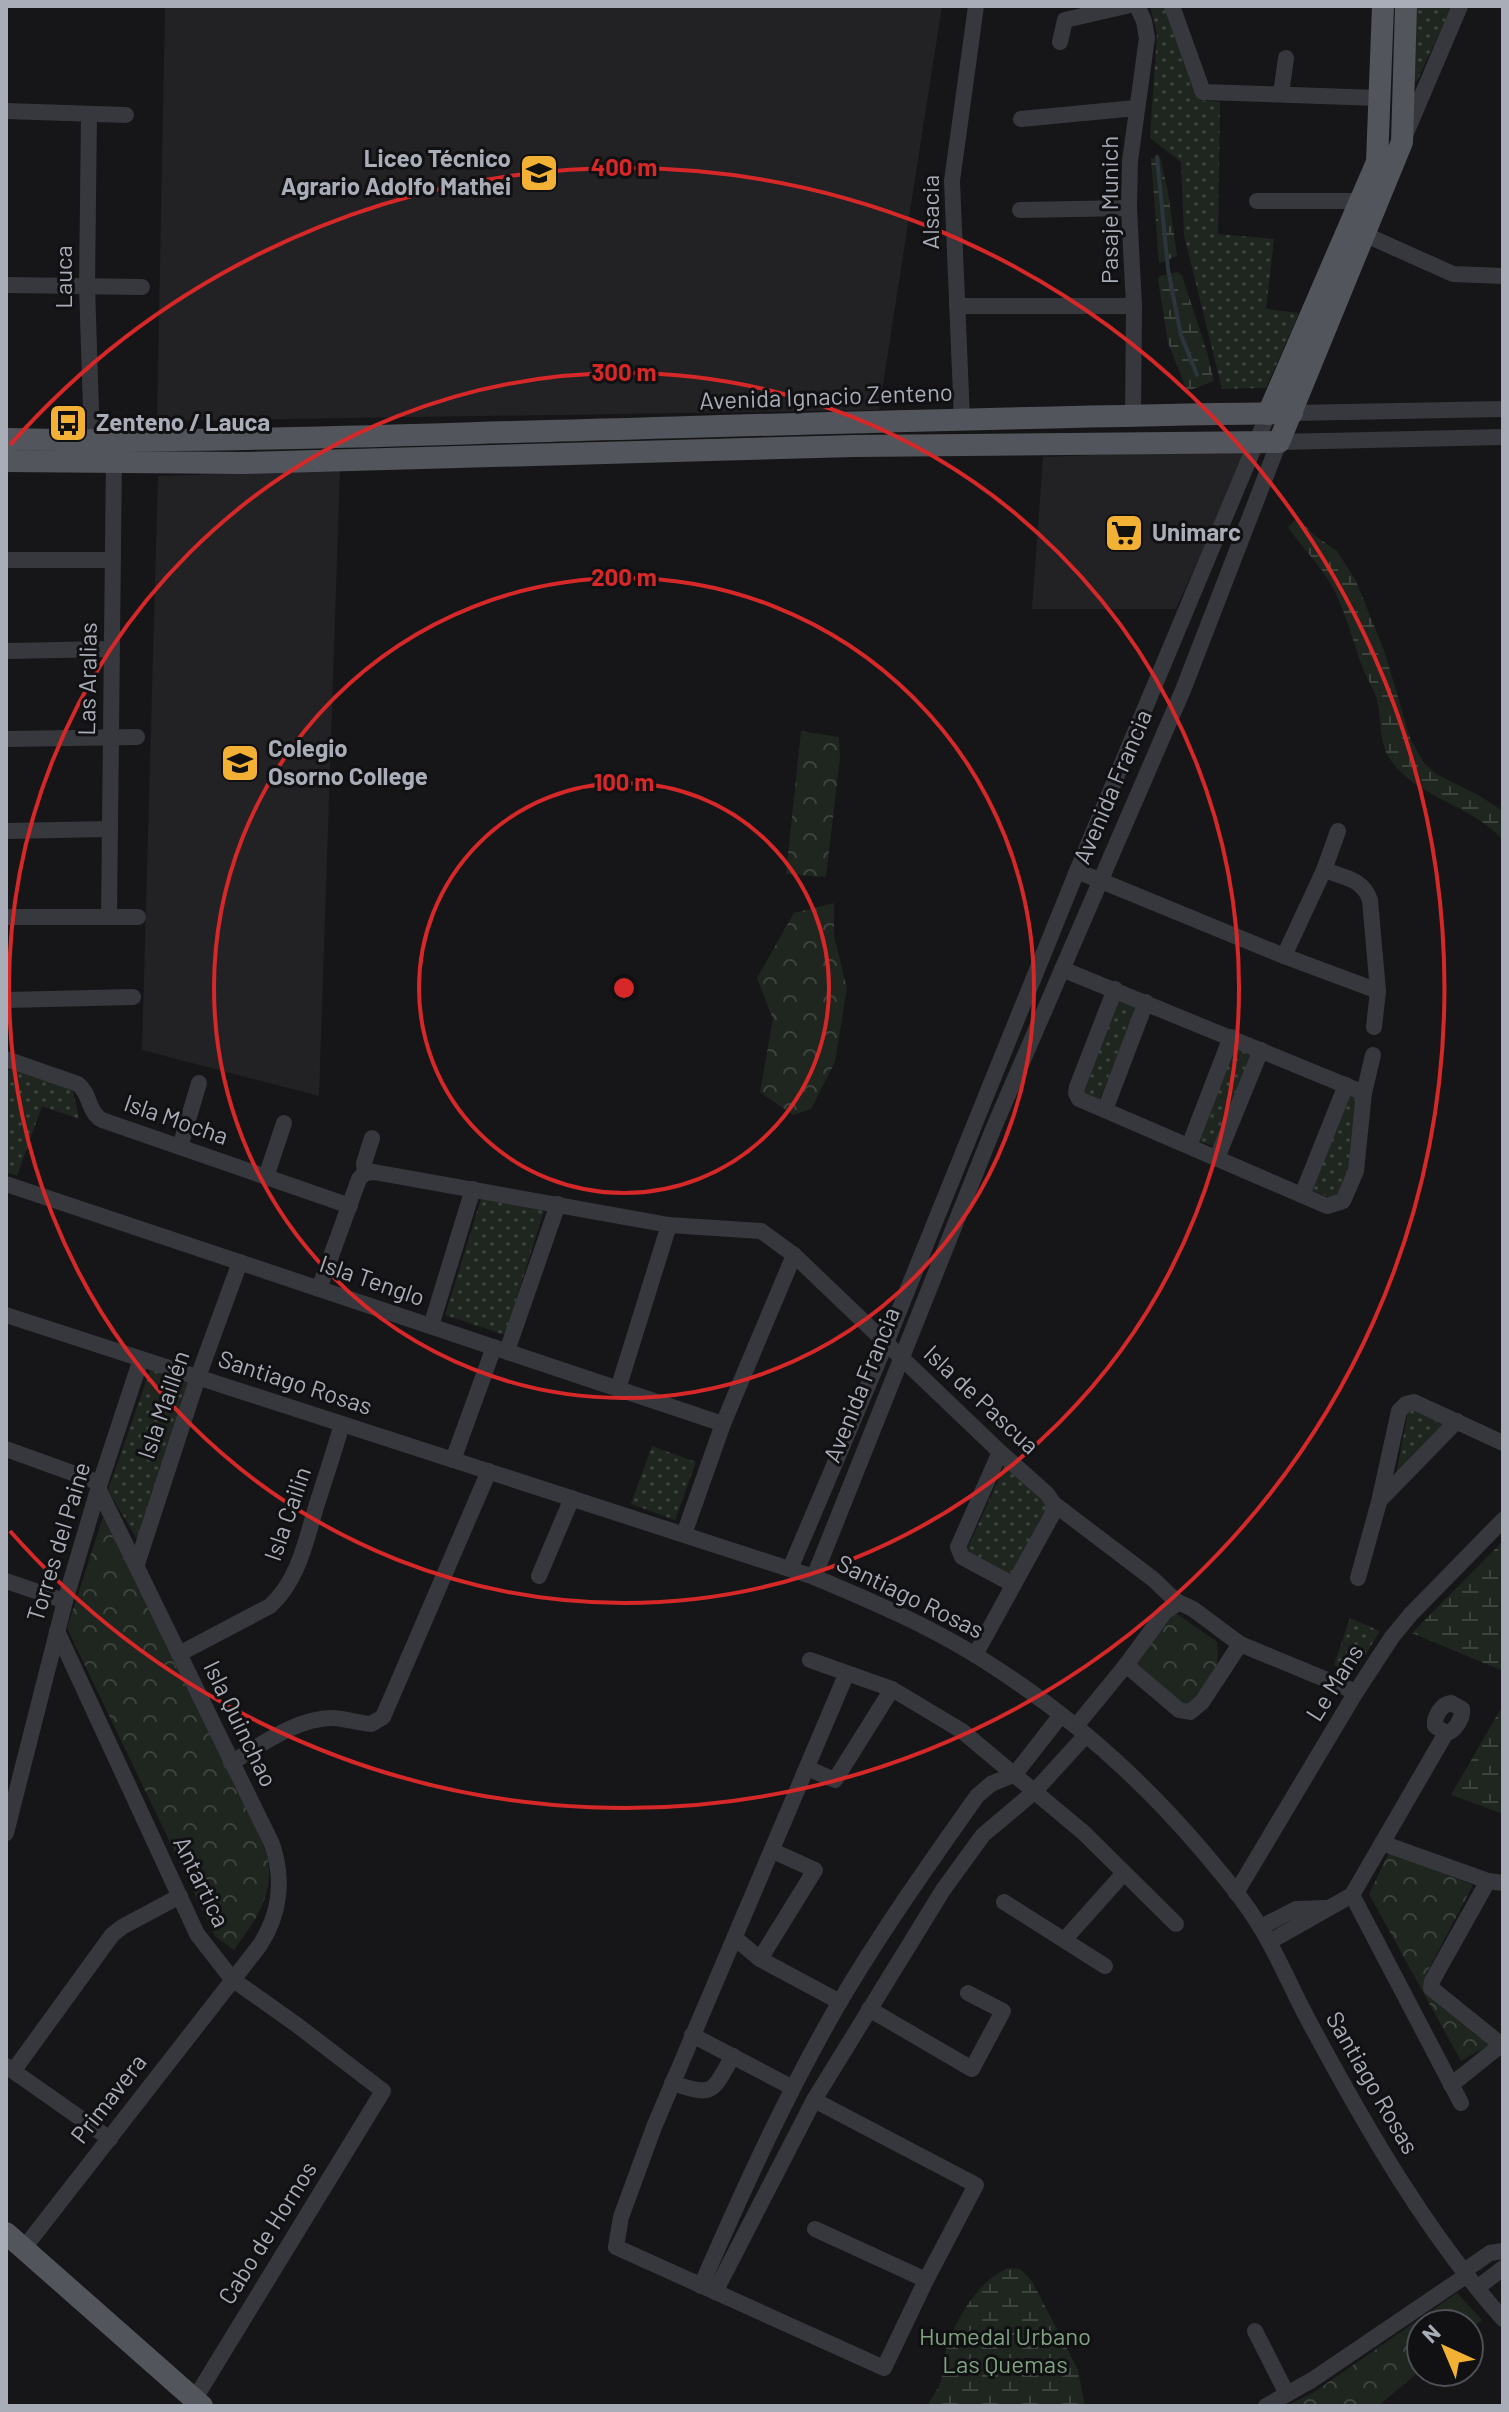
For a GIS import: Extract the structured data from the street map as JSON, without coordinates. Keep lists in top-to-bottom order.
{
  "streets": {
    "main road": ["Avenida Ignacio Zenteno", "Avenida Francia"],
    "street": [
      "Pasaje Munich",
      "Alsacia",
      "Lauca",
      "Las Aralias",
      "Isla Mocha",
      "Isla Tenglo",
      "Santiago Rosas",
      "Isla de Pascua",
      "Isla Maillén",
      "Isla Cailin",
      "Torres del Paine",
      "Le Mans",
      "Isla Quinchao",
      "Antartica",
      "Primavera",
      "Cabo de Hornos"
    ]
  },
  "crossings": [
    ["Pasaje Munich", "Avenida Ignacio Zenteno"],
    ["Alsacia", "Avenida Ignacio Zenteno"],
    ["Lauca", "Avenida Ignacio Zenteno"],
    ["Lauca", "Las Aralias"],
    ["Avenida Ignacio Zenteno", "Las Aralias"],
    ["Avenida Ignacio Zenteno", "Avenida Francia"],
    ["Avenida Francia", "Santiago Rosas"],
    ["Avenida Francia", "Isla de Pascua"],
    ["Isla Tenglo", "Isla Maillén"],
    ["Santiago Rosas", "Isla Maillén"],
    ["Santiago Rosas", "Isla Cailin"],
    ["Santiago Rosas", "Torres del Paine"],
    ["Santiago Rosas", "Le Mans"],
    ["Isla de Pascua", "Le Mans"],
    ["Isla Maillén", "Isla Quinchao"],
    ["Isla Cailin", "Isla Quinchao"],
    ["Torres del Paine", "Isla Quinchao"],
    ["Torres del Paine", "Antartica"],
    ["Isla Quinchao", "Antartica"],
    ["Isla Quinchao", "Primavera"],
    ["Antartica", "Primavera"],
    ["Antartica", "Cabo de Hornos"]
  ],
  "parks": ["Humedal Urbano Las Quemas"],
  "places": {
    "school or university": ["Liceo Técnico Agrario Adolfo Mathei", "Colegio Osorno College"],
    "bus stop": ["Zenteno / Lauca"],
    "supermarket": ["Unimarc"]
  },
  "north": "top left",
  "rings": [
    "400 m",
    "300 m",
    "200 m",
    "100 m"
  ]
}
